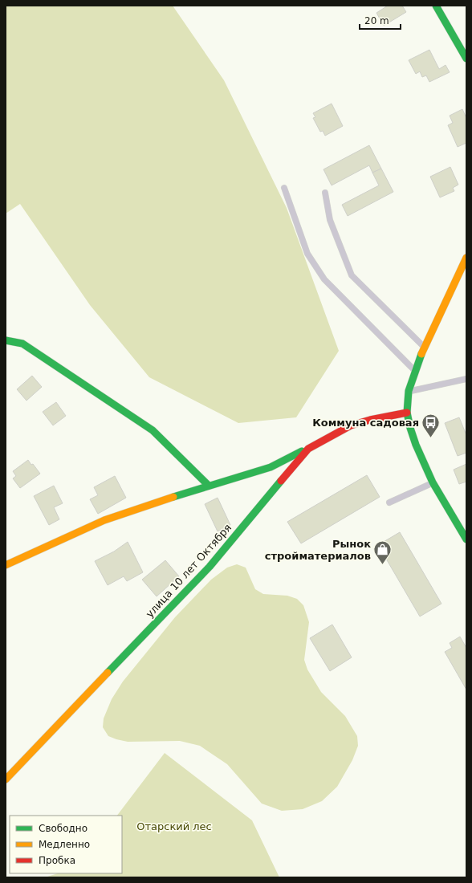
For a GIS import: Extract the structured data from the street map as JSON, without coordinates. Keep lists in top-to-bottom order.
{
  "streets": {
    "street": ["улица 10 лет Октября"]
  },
  "parks": ["Отарский лес"],
  "places": {
    "bus stop": ["Коммуна садовая"],
    "shop": ["Рынок стройматериалов"]
  },
  "legend": ["Свободно", "Медленно", "Пробка"],
  "scale_bar": "20 m"
}
